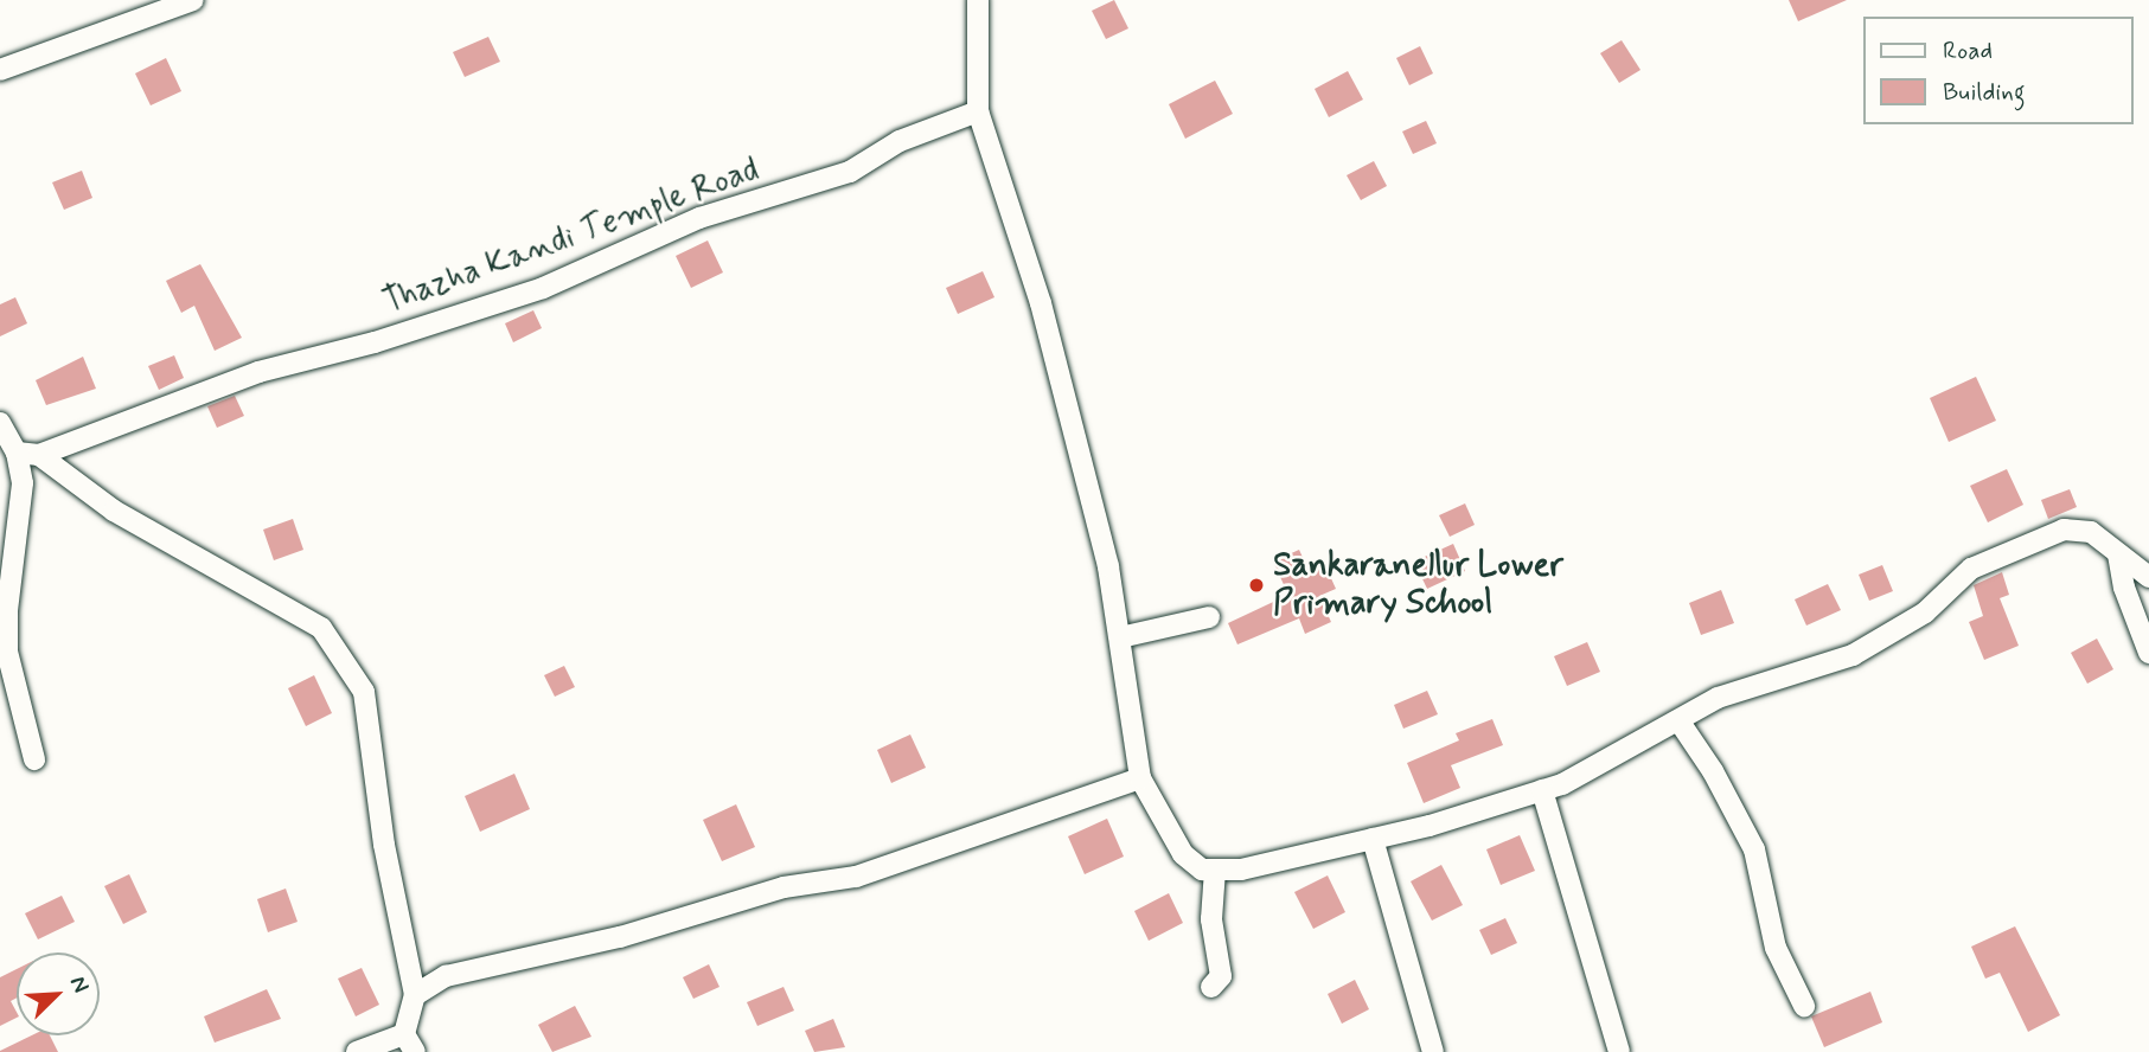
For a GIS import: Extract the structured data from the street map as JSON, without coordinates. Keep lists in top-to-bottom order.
{
  "streets": {
    "street": ["Thazha Kandi Temple Road"]
  },
  "places": ["Sankaranellur Lower Primary School"],
  "legend": ["Road", "Building"],
  "north": "top right"
}
